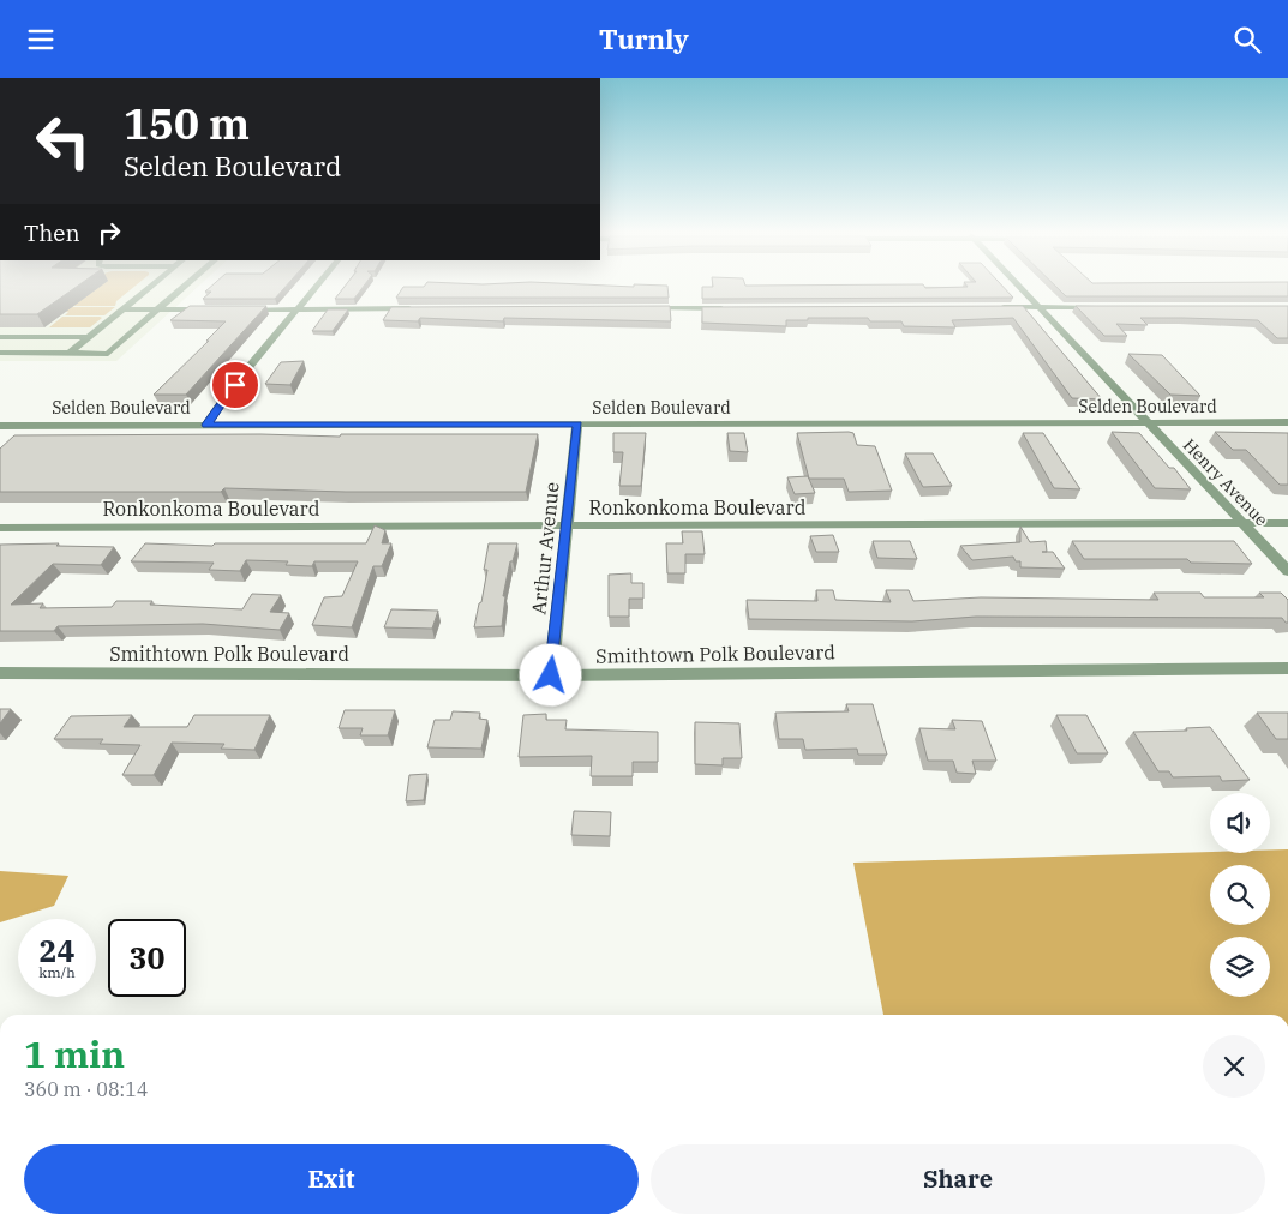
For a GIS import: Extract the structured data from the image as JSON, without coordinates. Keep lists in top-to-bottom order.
{
  "streets": {
    "street": [
      "Selden Boulevard",
      "Henry Avenue",
      "Ronkonkoma Boulevard",
      "Arthur Avenue",
      "Smithtown Polk Boulevard"
    ]
  },
  "crossings": [
    ["Selden Boulevard", "Henry Avenue"],
    ["Selden Boulevard", "Arthur Avenue"],
    ["Henry Avenue", "Ronkonkoma Boulevard"],
    ["Ronkonkoma Boulevard", "Arthur Avenue"],
    ["Arthur Avenue", "Smithtown Polk Boulevard"]
  ],
  "page": {
    "header": "Turnly",
    "turn": ["150 m", "Selden Boulevard"],
    "then": "Then",
    "speed": "24 km/h",
    "limit": "30",
    "heading": ["1 min", "360 m · 08:14"],
    "buttons": ["Exit", "Share"]
  }
}
